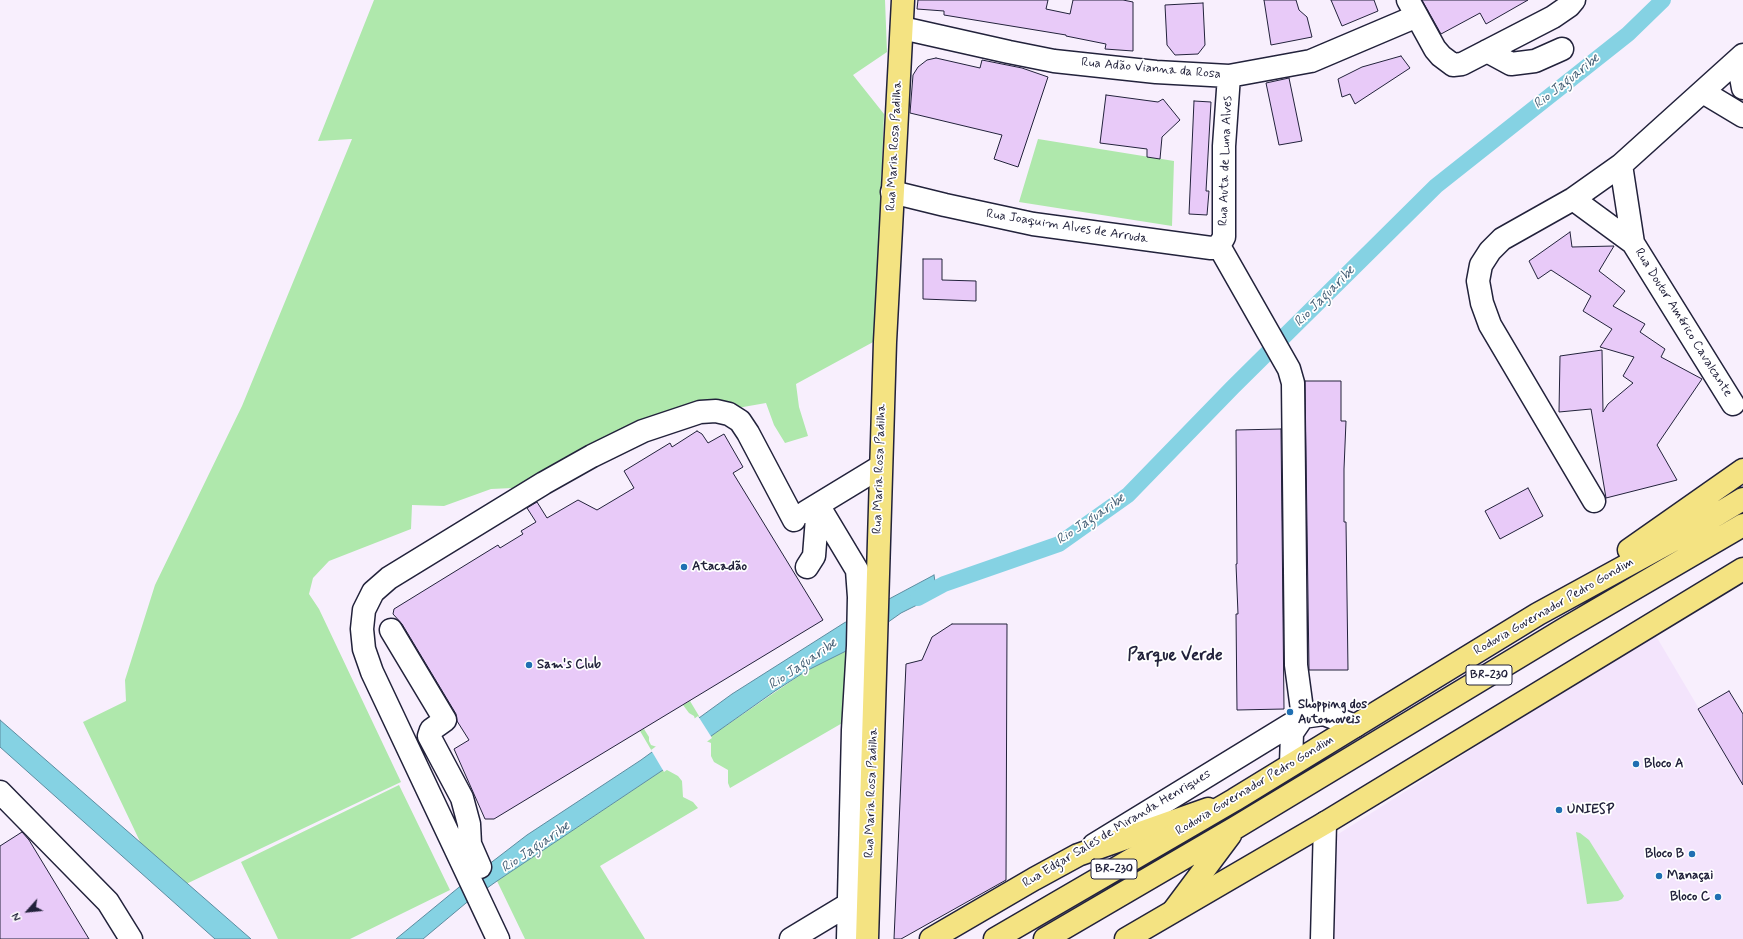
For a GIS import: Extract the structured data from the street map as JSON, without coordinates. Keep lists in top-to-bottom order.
{
  "streets": {
    "main road": [
      "Rua Maria Rosa Padilha",
      "Rodovia Governador Pedro Gondim",
      "BR-230",
      "Rua Edgar Sales de Miranda Henriques"
    ],
    "street": [
      "Rua Adão Vianna da Rosa",
      "Rua Auta de Luna Alves",
      "Rua Joaquim Alves de Arruda",
      "Rua Doutor Américo Cavalcante"
    ]
  },
  "crossings": [
    ["Rua Adão Vianna da Rosa", "Rua Maria Rosa Padilha"],
    ["Rua Adão Vianna da Rosa", "Rua Auta de Luna Alves"],
    ["Rua Maria Rosa Padilha", "Rua Joaquim Alves de Arruda"],
    ["Rua Auta de Luna Alves", "Rua Joaquim Alves de Arruda"]
  ],
  "districts": ["Parque Verde"],
  "water": ["Rio Jaguaribe"],
  "places": [
    "Atacadão",
    "Sam's Club",
    "Shopping dos Automoveis",
    "Bloco A",
    "UNIESP",
    "Bloco B",
    "Manaçai",
    "Bloco C"
  ],
  "north": "bottom left"
}
